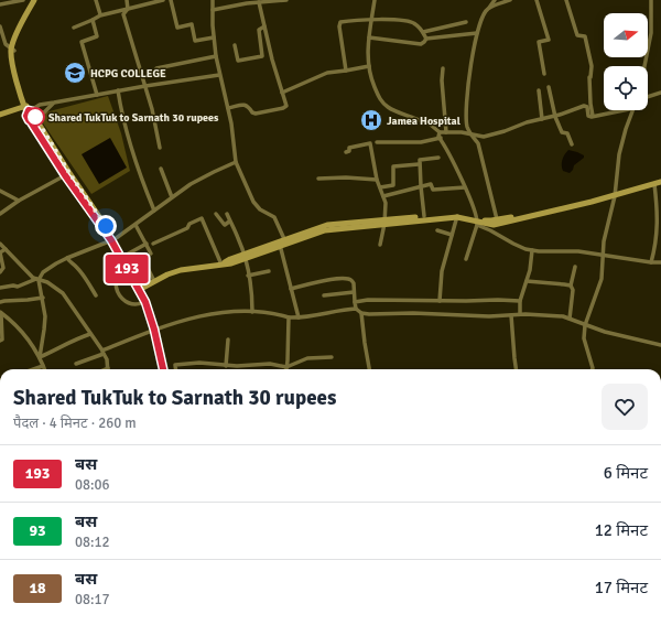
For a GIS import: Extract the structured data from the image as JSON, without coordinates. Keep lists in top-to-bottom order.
{
  "places": {
    "school or university": ["HCPG COLLEGE"],
    "other": ["Shared TukTuk to Sarnath 30 rupees"],
    "hospital": ["Jamea Hospital"]
  },
  "lines": ["bus line 193"],
  "north": "right",
  "page": {
    "on_map": "193",
    "heading": ["Shared TukTuk to Sarnath 30 rupees", "पैदल · 4 मिनट · 260 m"],
    "list": [
      {
        "mark": "193",
        "name": "बस",
        "note": "08:06",
        "value": "6 मिनट"
      },
      {
        "mark": "93",
        "name": "बस",
        "note": "08:12",
        "value": "12 मिनट"
      },
      {
        "mark": "18",
        "name": "बस",
        "note": "08:17",
        "value": "17 मिनट"
      }
    ]
  }
}
